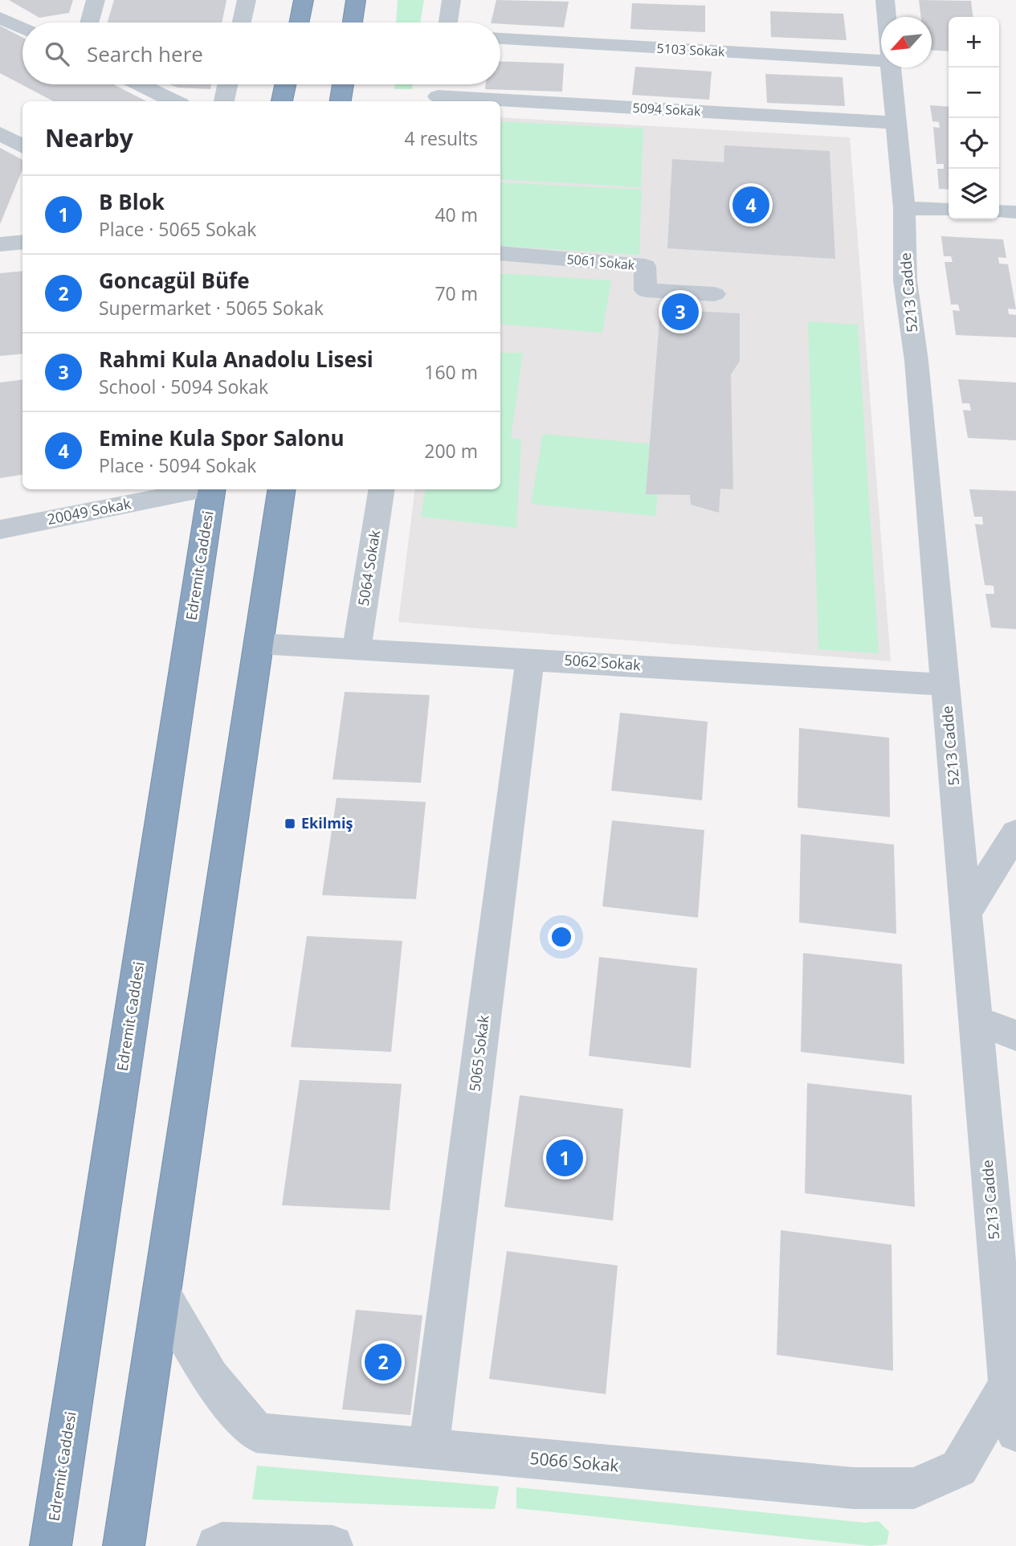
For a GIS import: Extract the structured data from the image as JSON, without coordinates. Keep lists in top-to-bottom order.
{
  "streets": {
    "highway": ["Edremit Caddesi"],
    "street": [
      "5103 Sokak",
      "5094 Sokak",
      "5061 Sokak",
      "5213 Cadde",
      "20049 Sokak",
      "5064 Sokak",
      "5062 Sokak",
      "5065 Sokak",
      "5066 Sokak"
    ]
  },
  "crossings": [
    ["5094 Sokak", "5213 Cadde"],
    ["5213 Cadde", "5062 Sokak"],
    ["5213 Cadde", "5066 Sokak"],
    ["5064 Sokak", "5062 Sokak"],
    ["5062 Sokak", "5065 Sokak"],
    ["5065 Sokak", "5066 Sokak"]
  ],
  "places": {
    "transit": ["Ekilmiş"]
  },
  "north": "bottom left",
  "page": {
    "map_buttons": ["+", "−"],
    "search": "Search here",
    "heading": ["Nearby", "4 results"],
    "list": [
      {
        "mark": "1",
        "name": "B Blok",
        "note": "Place · 5065 Sokak",
        "value": "40 m"
      },
      {
        "mark": "2",
        "name": "Goncagül Büfe",
        "note": "Supermarket · 5065 Sokak",
        "value": "70 m"
      },
      {
        "mark": "3",
        "name": "Rahmi Kula Anadolu Lisesi",
        "note": "School · 5094 Sokak",
        "value": "160 m"
      },
      {
        "mark": "4",
        "name": "Emine Kula Spor Salonu",
        "note": "Place · 5094 Sokak",
        "value": "200 m"
      }
    ],
    "pins": [
      "4",
      "3",
      "1",
      "2"
    ]
  }
}
